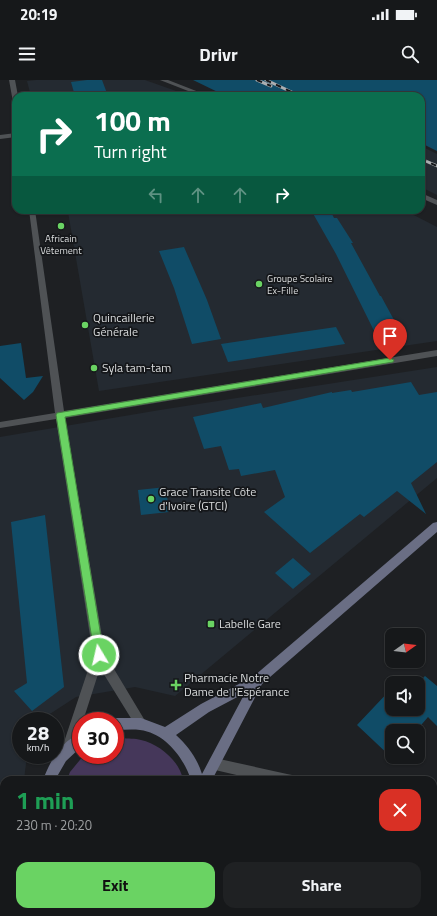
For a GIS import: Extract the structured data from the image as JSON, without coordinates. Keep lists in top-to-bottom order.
{
  "places": {
    "other": [
      "Africain Vêtement",
      "Groupe Scolaire Ex-Fille",
      "Quincaillerie Générale",
      "Syla tam-tam",
      "Grace Transite Côte d'Ivoire (GTCI)"
    ],
    "transit": ["Labelle Gare"],
    "health": ["Pharmacie Notre Dame de l'Espérance"]
  },
  "north": "right",
  "page": {
    "status": "20:19",
    "header": "Drivr",
    "turn": ["100 m", "Turn right"],
    "speed": "28 km/h",
    "limit": "30",
    "heading": ["1 min", "230 m · 20:20"],
    "buttons": ["Exit", "Share"]
  }
}
